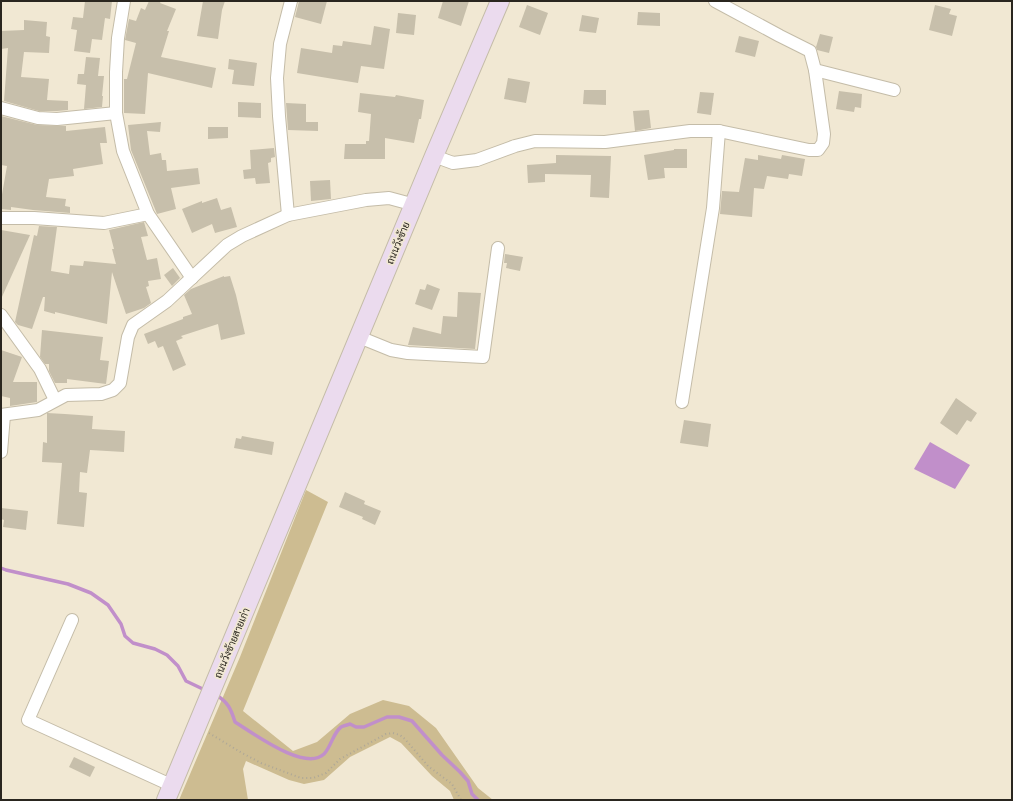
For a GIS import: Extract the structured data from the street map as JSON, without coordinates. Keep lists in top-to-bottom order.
{
  "streets": {
    "main road": ["ถนนวังซ้าย", "ถนนวังซ้ายสายเก่า"]
  },
  "crossings": [
    ["ถนนวังซ้าย", "ถนนวังซ้ายสายเก่า"]
  ]
}
